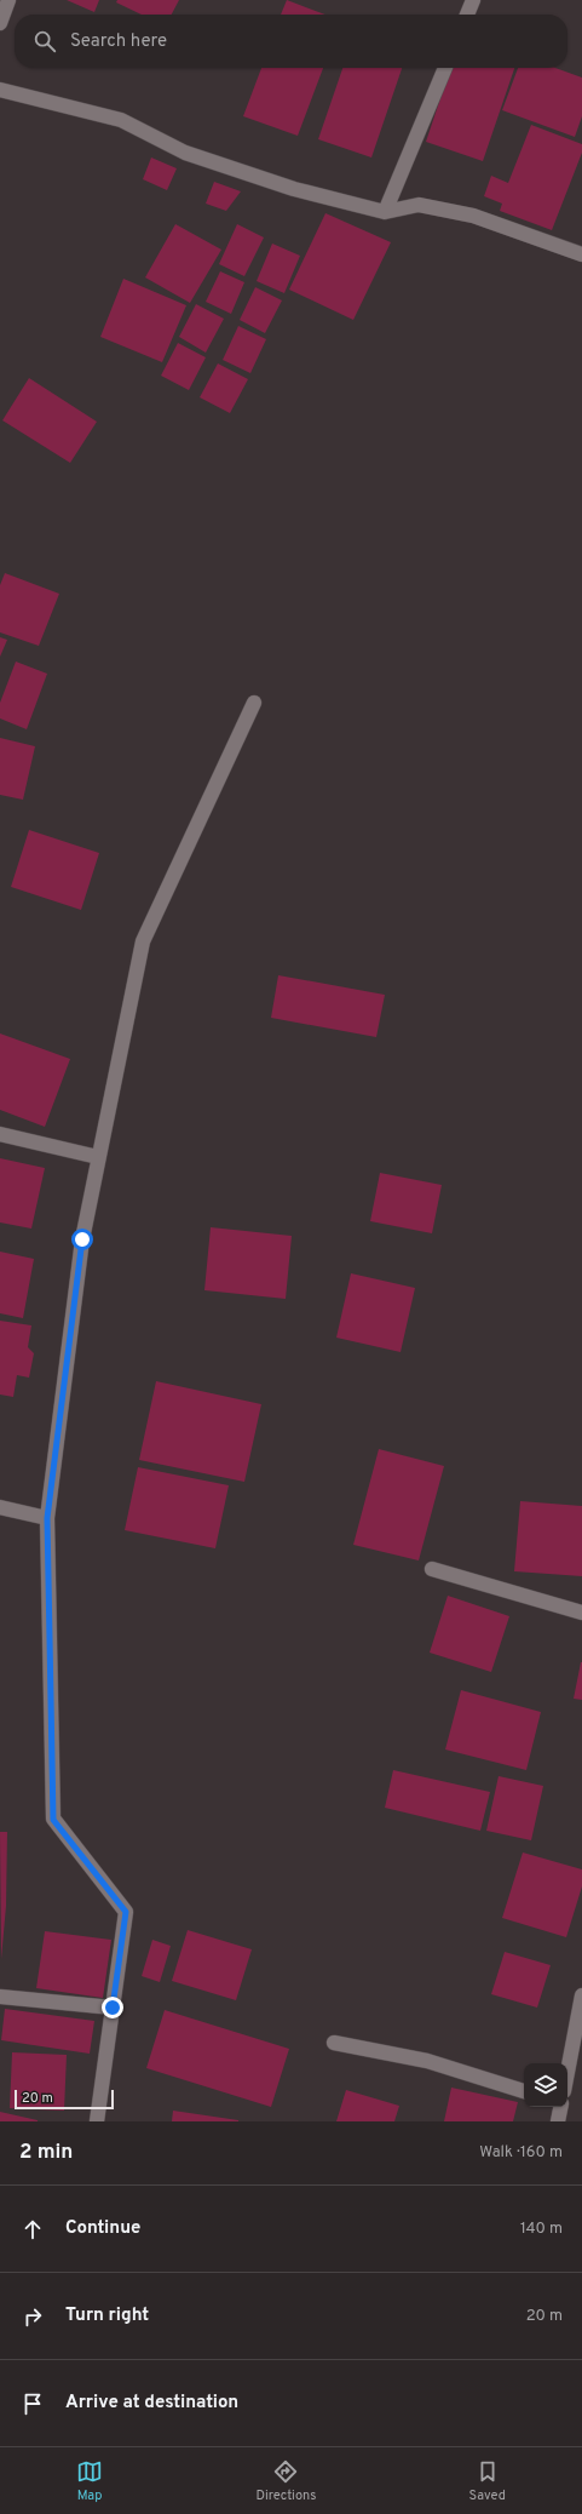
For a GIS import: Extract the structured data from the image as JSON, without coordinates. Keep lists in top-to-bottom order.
{
  "scale_bar": "20 m",
  "page": {
    "search": "Search here",
    "scale": "20 m",
    "heading": ["2 min", "Walk · 160 m"],
    "list": [
      ["Continue", "140 m"],
      ["Turn right", "20 m"],
      "Arrive at destination"
    ],
    "nav": ["Map", "Directions", "Saved"]
  }
}
